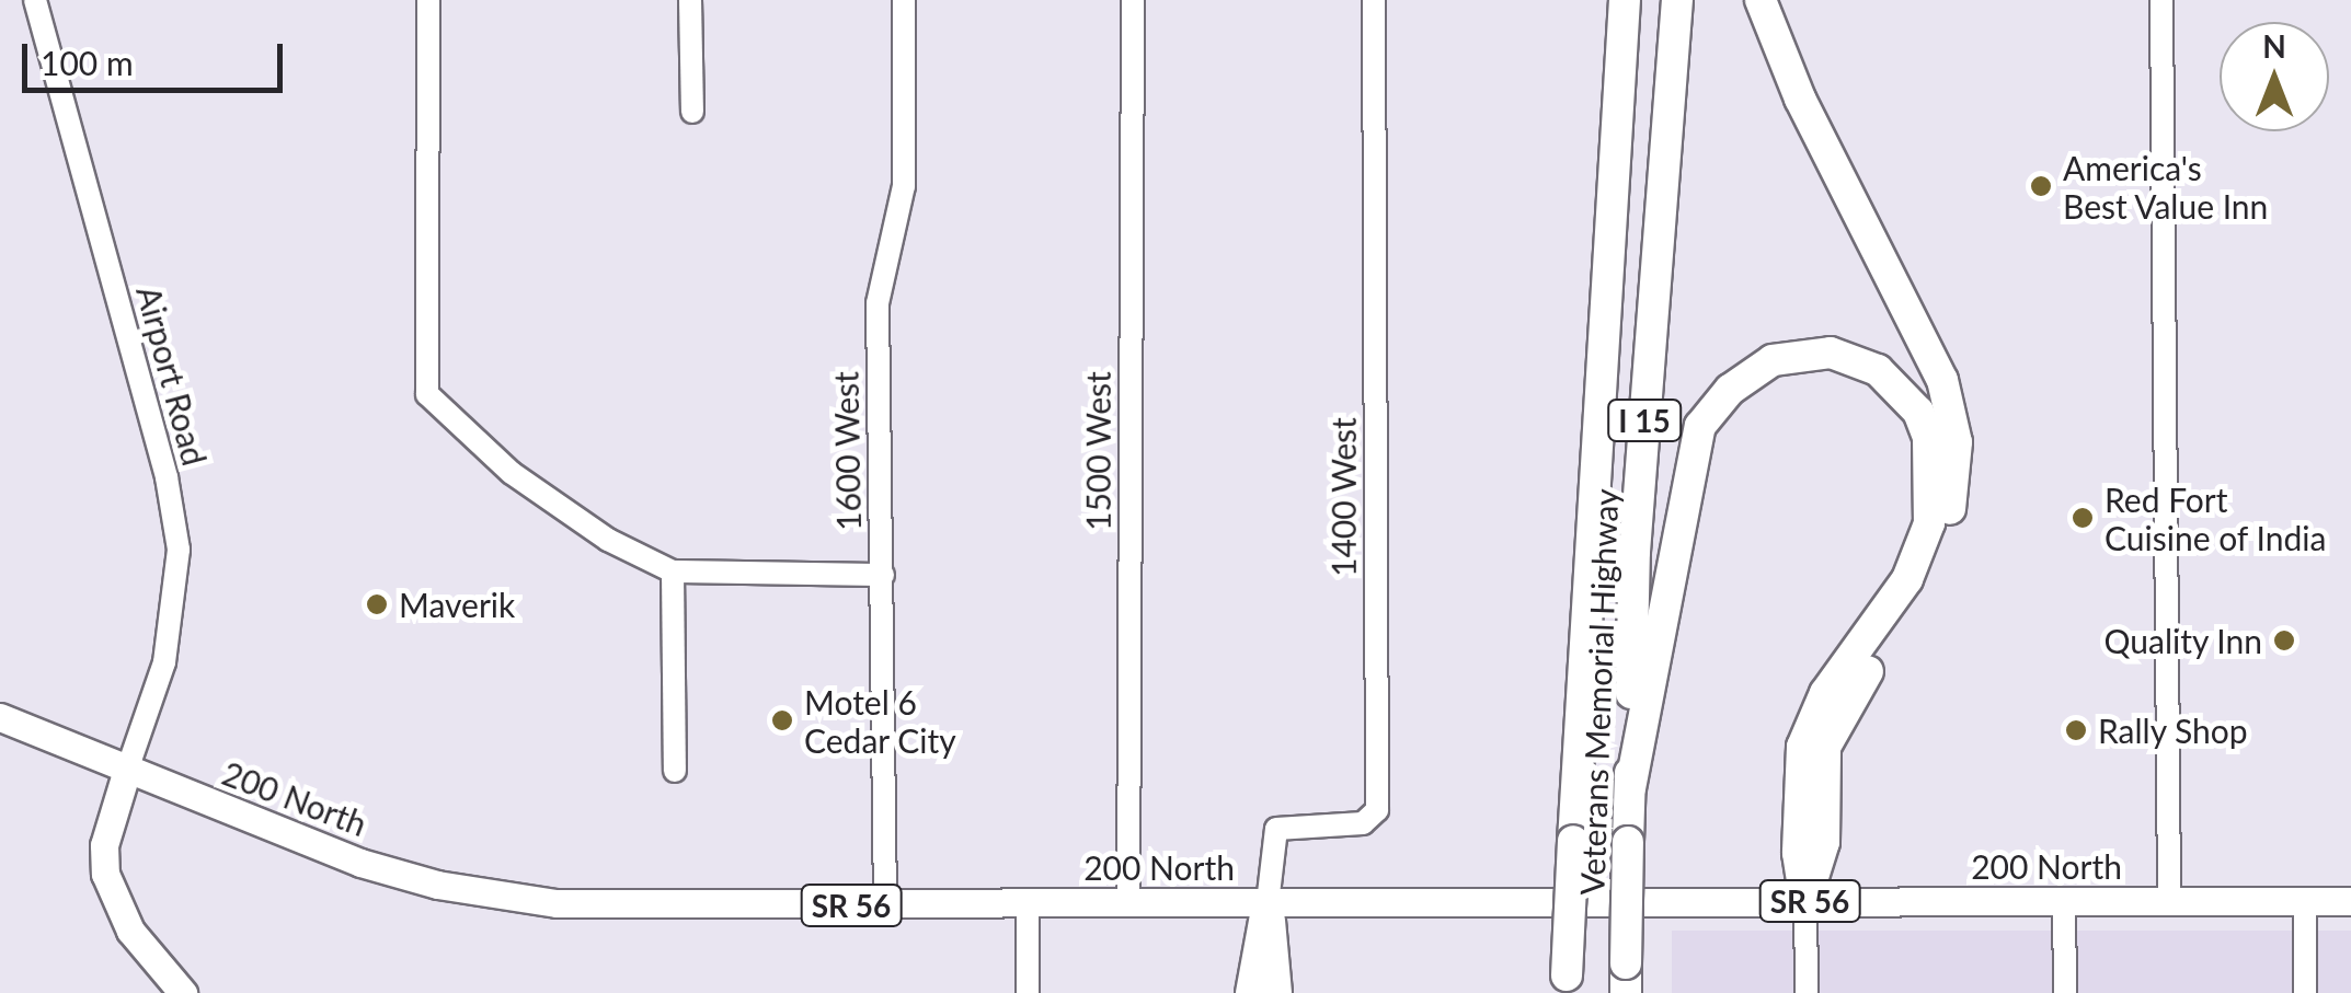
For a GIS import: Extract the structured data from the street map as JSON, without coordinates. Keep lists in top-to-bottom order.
{
  "streets": {
    "highway": ["I 15", "Veterans Memorial Highway"],
    "main road": ["200 North", "SR 56"],
    "street": [
      "Airport Road",
      "1600 West",
      "1500 West",
      "1400 West"
    ]
  },
  "crossings": [
    ["Airport Road", "200 North"],
    ["1600 West", "200 North"],
    ["1500 West", "200 North"],
    ["1400 West", "200 North"]
  ],
  "places": [
    "America's Best Value Inn",
    "Red Fort Cuisine of India",
    "Maverik",
    "Quality Inn",
    "Motel 6 Cedar City",
    "Rally Shop"
  ],
  "scale_bar": "100 m",
  "north": "top"
}
